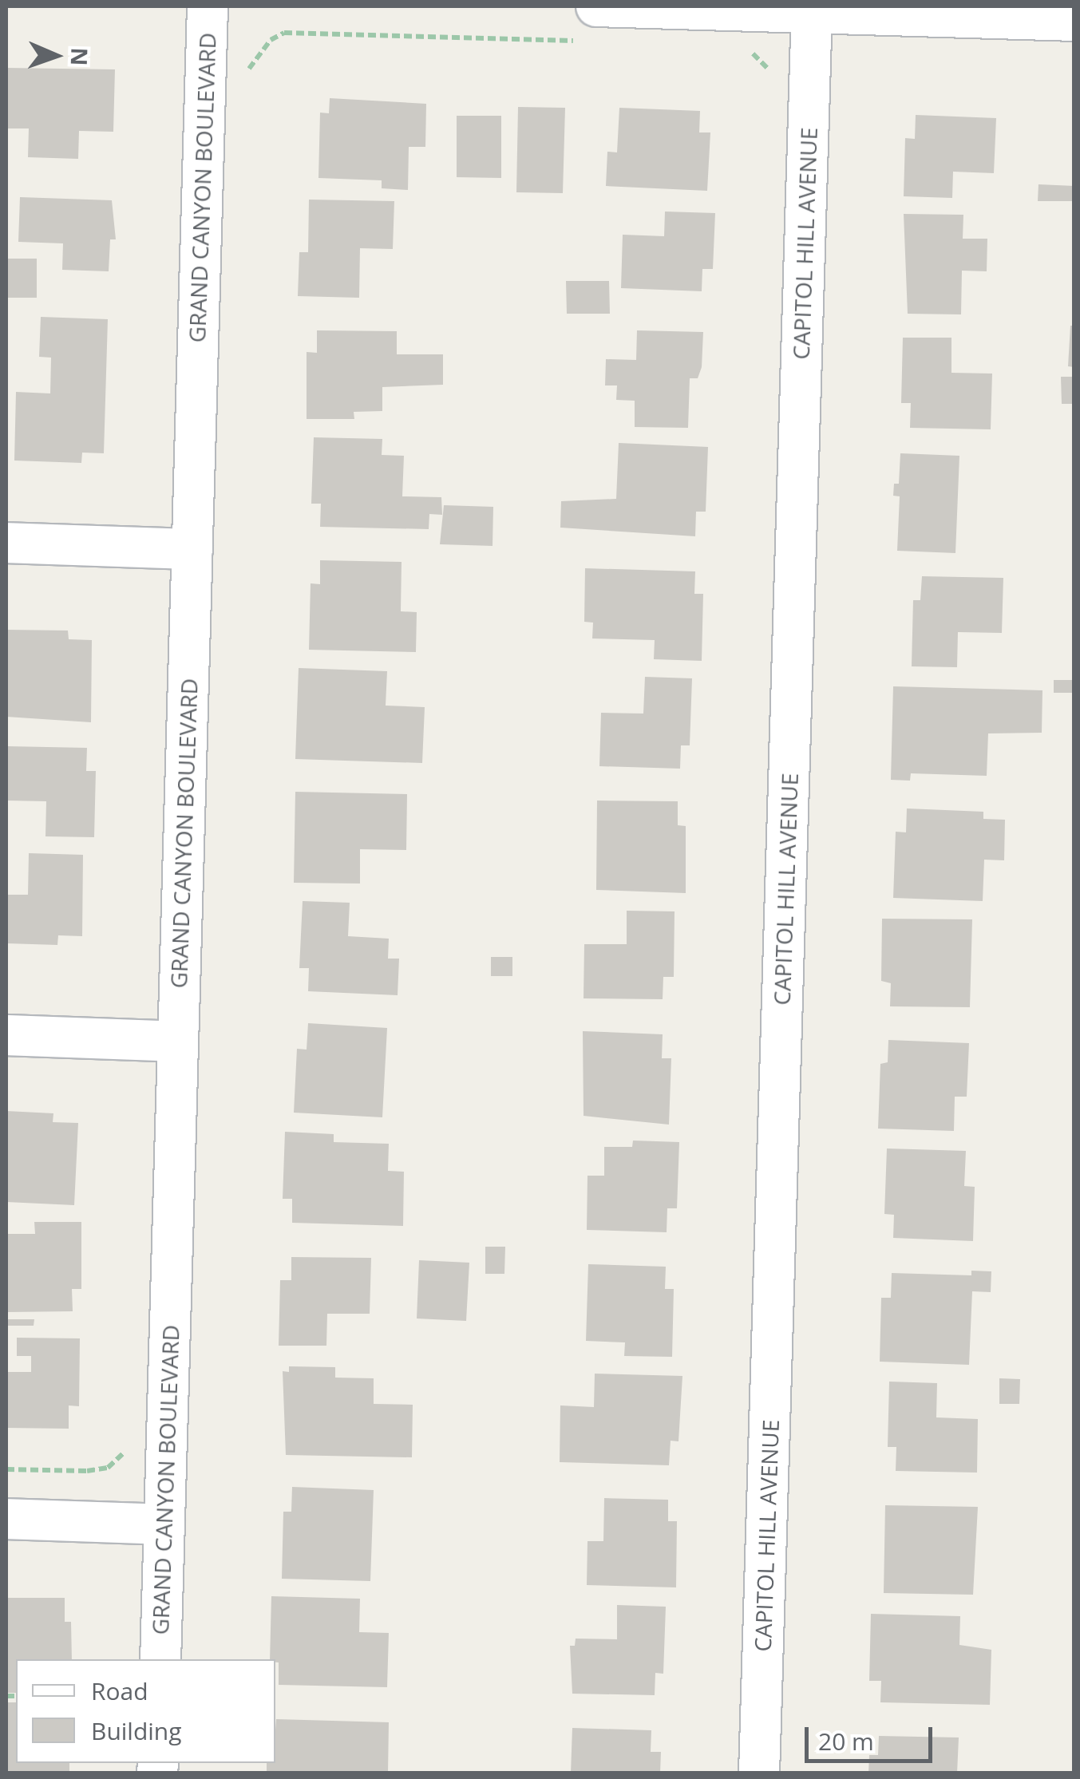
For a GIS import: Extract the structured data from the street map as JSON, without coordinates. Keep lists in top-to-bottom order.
{
  "streets": {
    "street": ["GRAND CANYON BOULEVARD", "CAPITOL HILL AVENUE"]
  },
  "legend": ["Road", "Building"],
  "scale_bar": "20 m",
  "north": "right"
}
